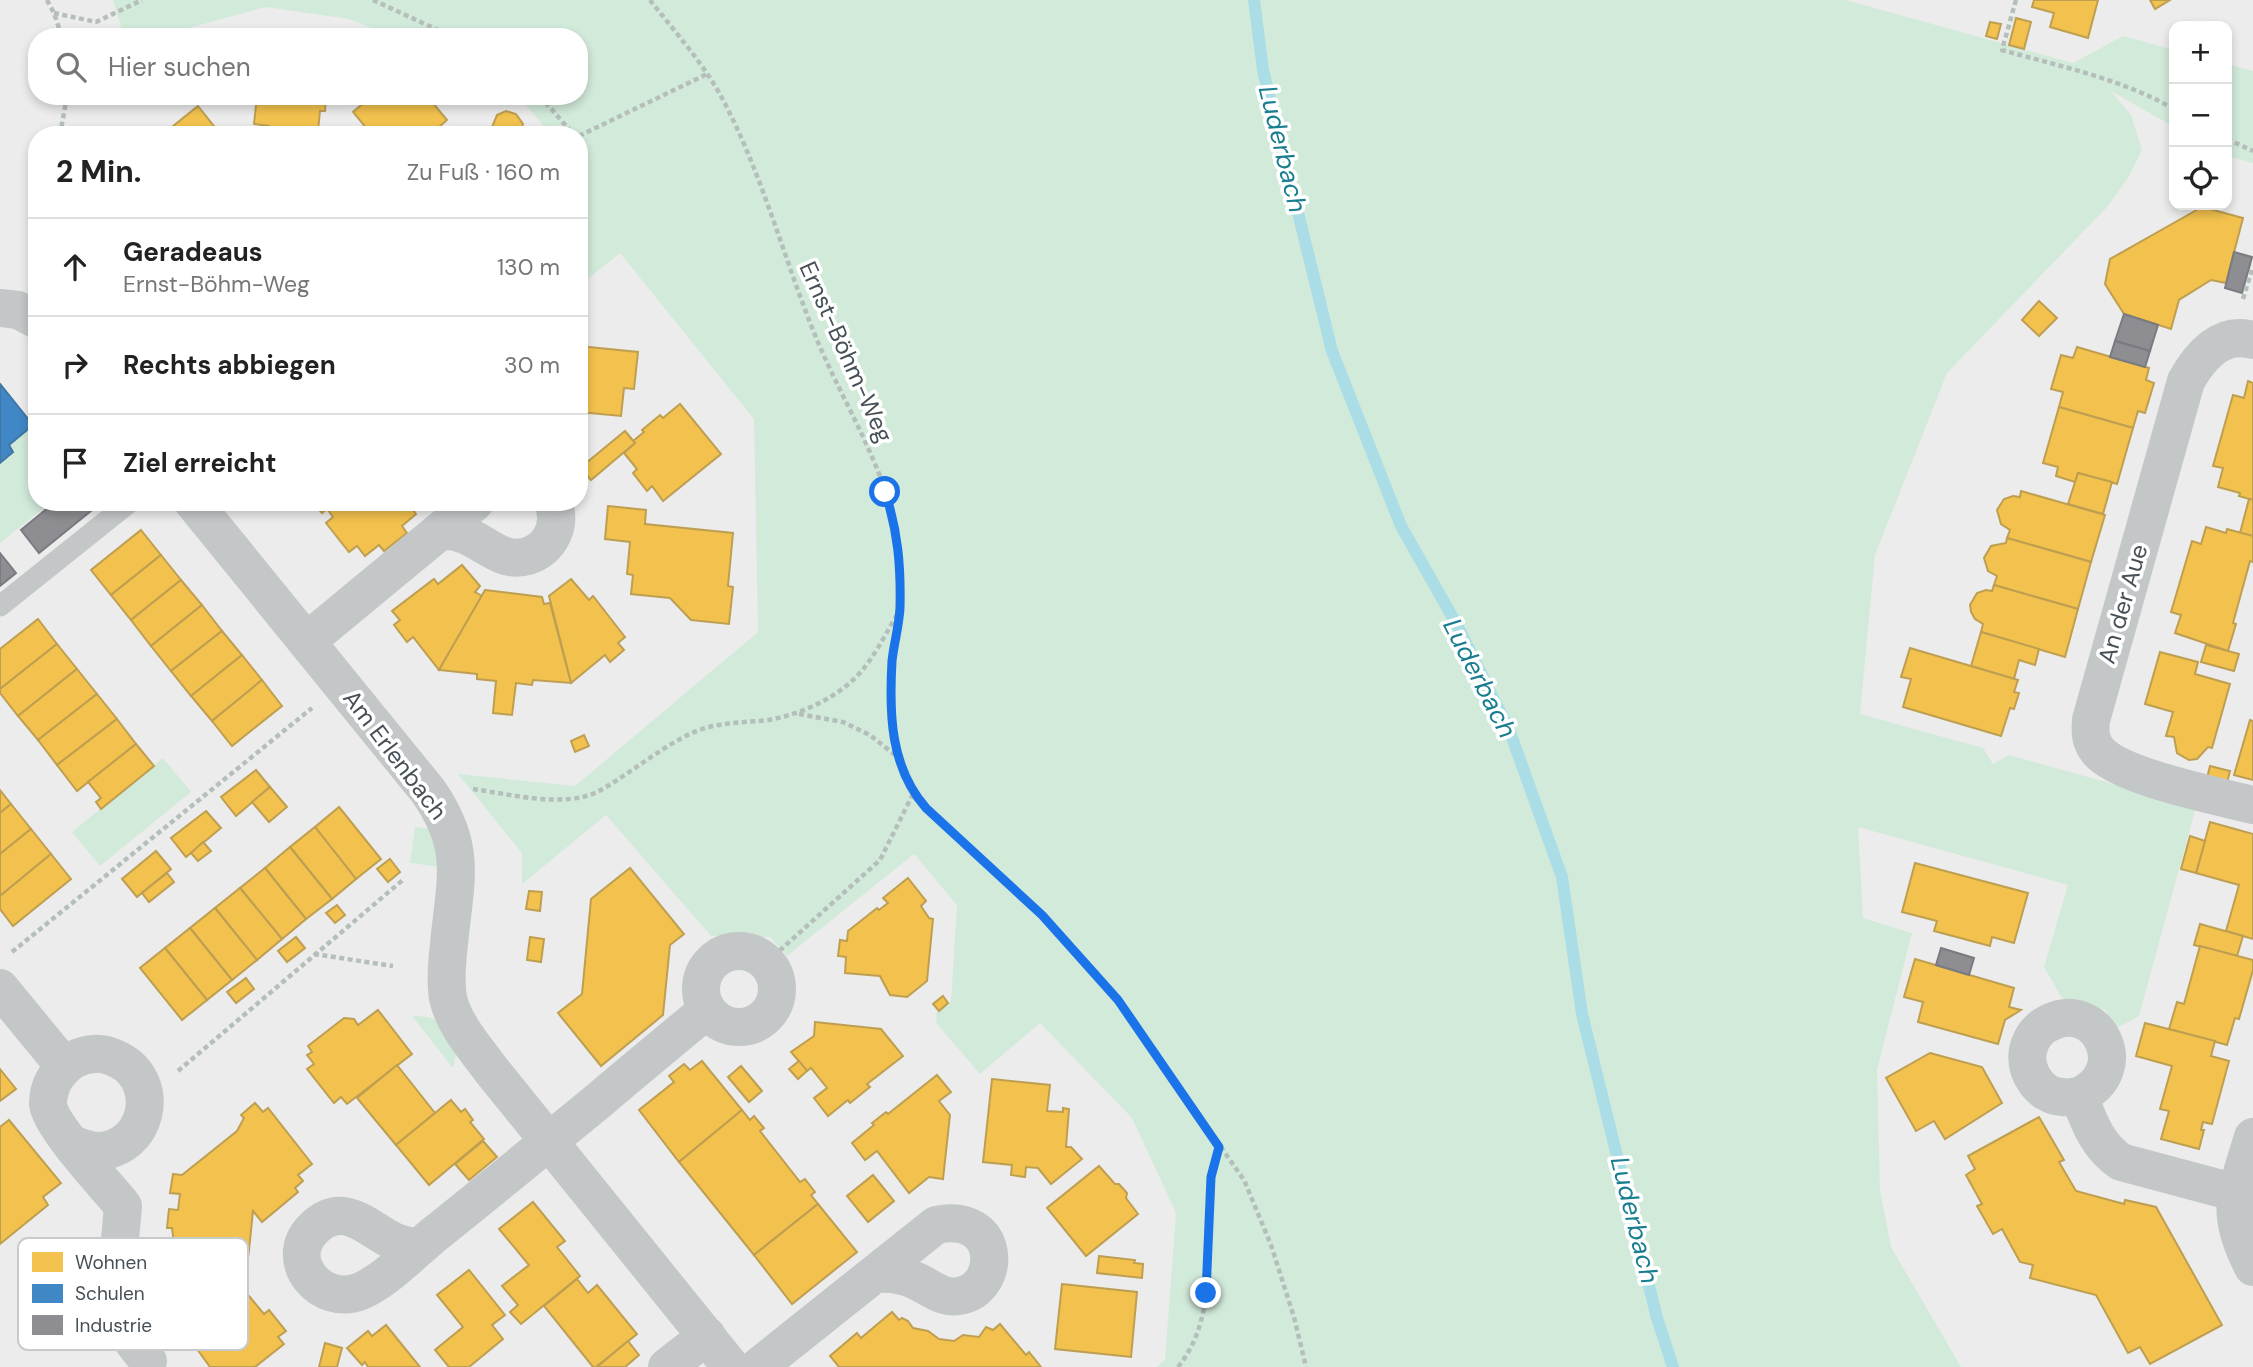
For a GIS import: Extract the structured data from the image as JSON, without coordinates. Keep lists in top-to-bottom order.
{
  "streets": {
    "street": ["An der Aue", "Am Erlenbach"],
    "path": ["Ernst-Böhm-Weg"]
  },
  "water": ["Luderbach"],
  "legend": ["Wohnen", "Schulen", "Industrie"],
  "page": {
    "map_buttons": ["+", "−"],
    "search": "Hier suchen",
    "heading": ["2 Min.", "Zu Fuß · 160 m"],
    "list": [
      ["Geradeaus", "Ernst-Böhm-Weg", "130 m"],
      ["Rechts abbiegen", "30 m"],
      "Ziel erreicht"
    ]
  }
}
